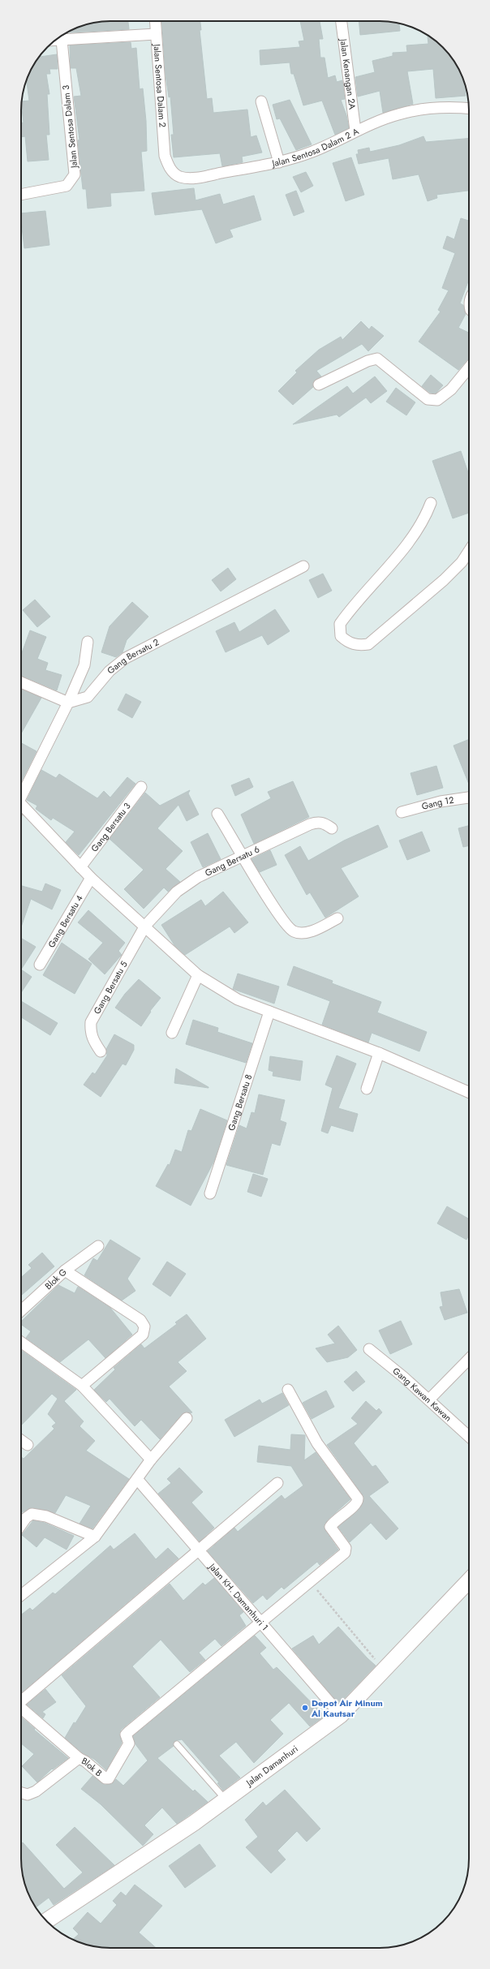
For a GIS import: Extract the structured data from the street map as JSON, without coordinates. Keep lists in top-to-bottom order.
{
  "streets": {
    "street": [
      "Jalan Kenangan 2A",
      "Jalan Sentosa Dalam 2",
      "Jalan Sentosa Dalam 3",
      "Jalan Sentosa Dalam 2 A",
      "Gang Bersatu 2",
      "Gang 12",
      "Gang Bersatu 3",
      "Gang Bersatu 6",
      "Gang Bersatu 4",
      "Gang Bersatu 5",
      "Gang Bersatu 8",
      "Blok G",
      "Gang Kawan Kawan",
      "Jalan KH. Damanhuri 1",
      "Jalan Damanhuri",
      "Blok B"
    ]
  },
  "crossings": [
    ["Jalan Kenangan 2A", "Jalan Sentosa Dalam 2 A"],
    ["Jalan Sentosa Dalam 2", "Jalan Sentosa Dalam 2 A"],
    ["Gang Bersatu 6", "Gang Bersatu 5"],
    ["Jalan KH. Damanhuri 1", "Jalan Damanhuri"],
    ["Jalan KH. Damanhuri 1", "Blok B"]
  ],
  "places": ["Depot Air Minum Al Kautsar"]
}
